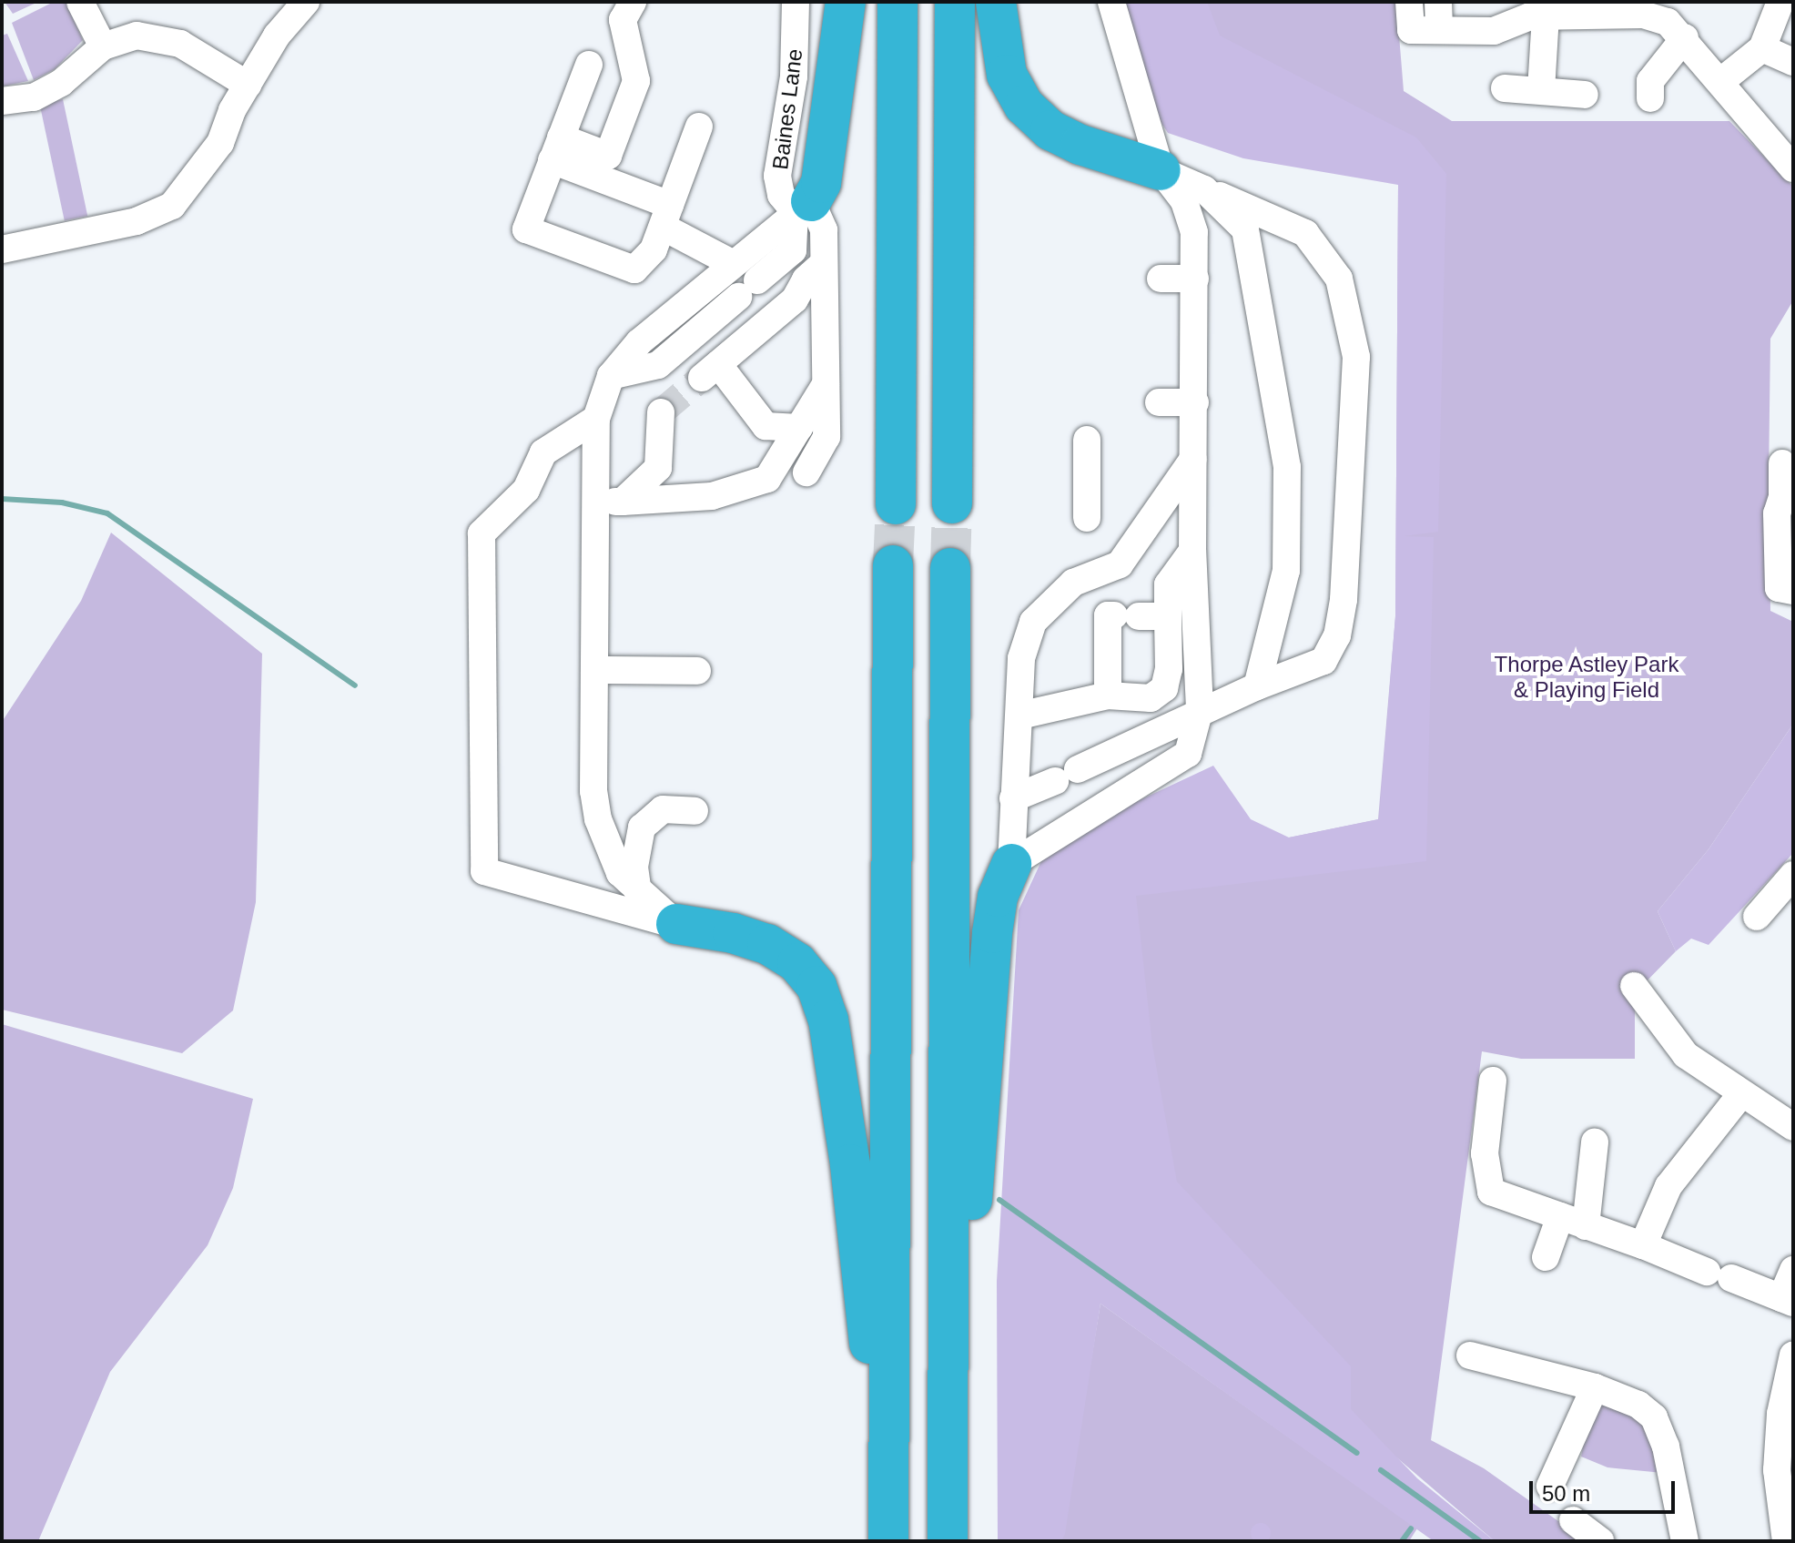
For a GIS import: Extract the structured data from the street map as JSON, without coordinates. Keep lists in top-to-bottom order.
{
  "streets": {
    "street": ["Baines Lane"]
  },
  "parks": ["Thorpe Astley Park & Playing Field"],
  "scale_bar": "50 m"
}
